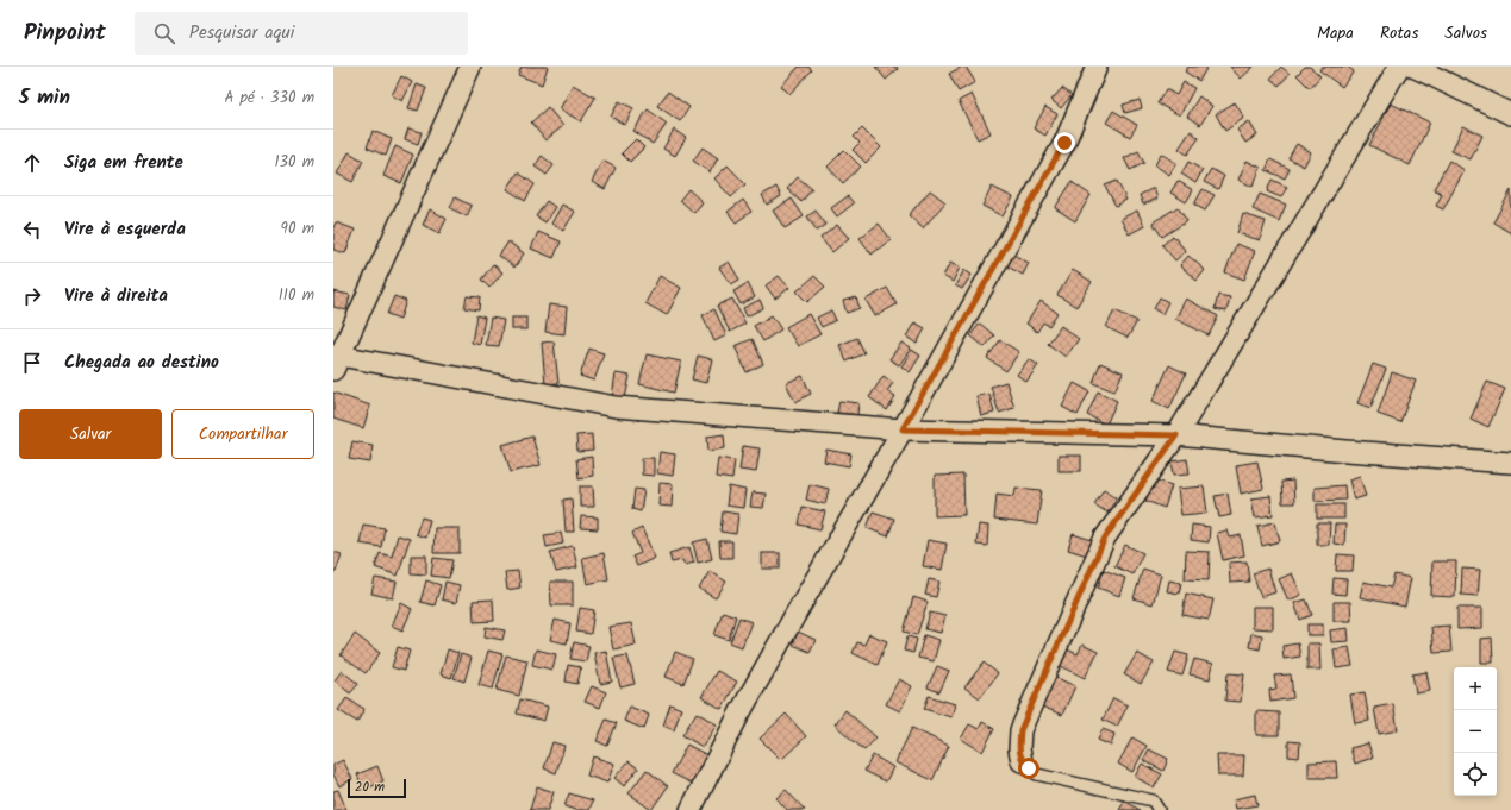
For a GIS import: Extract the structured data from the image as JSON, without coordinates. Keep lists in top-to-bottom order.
{
  "scale_bar": "20 m",
  "page": {
    "header": "Pinpoint",
    "search": "Pesquisar aqui",
    "nav": ["Mapa", "Rotas", "Salvos"],
    "heading": ["5 min", "A pé · 330 m"],
    "list": [
      ["Siga em frente", "130 m"],
      ["Vire à esquerda", "90 m"],
      ["Vire à direita", "110 m"],
      "Chegada ao destino"
    ],
    "buttons": ["Salvar", "Compartilhar"],
    "map_buttons": ["+", "−"],
    "scale": "20 m"
  }
}
